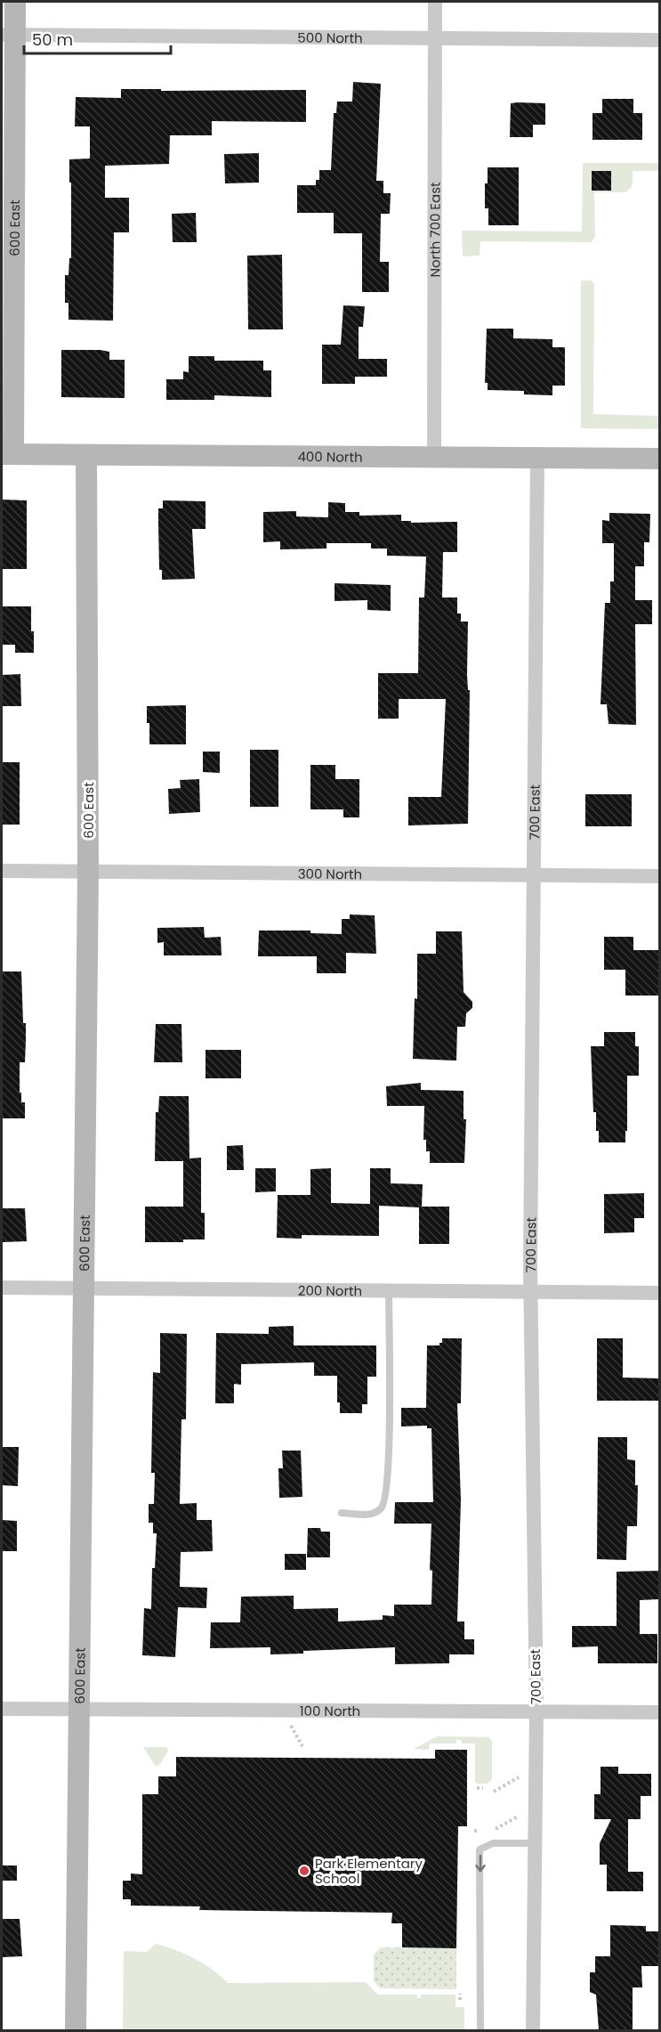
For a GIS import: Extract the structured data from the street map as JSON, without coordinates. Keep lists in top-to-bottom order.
{
  "streets": {
    "street": [
      "500 North",
      "600 East",
      "North 700 East",
      "400 North",
      "700 East",
      "300 North",
      "200 North",
      "100 North"
    ]
  },
  "crossings": [
    ["500 North", "600 East"],
    ["500 North", "North 700 East"],
    ["600 East", "400 North"],
    ["600 East", "300 North"],
    ["600 East", "200 North"],
    ["600 East", "100 North"],
    ["North 700 East", "400 North"],
    ["400 North", "700 East"],
    ["700 East", "300 North"],
    ["700 East", "200 North"],
    ["700 East", "100 North"]
  ],
  "places": ["Park Elementary School"],
  "scale_bar": "50 m"
}
